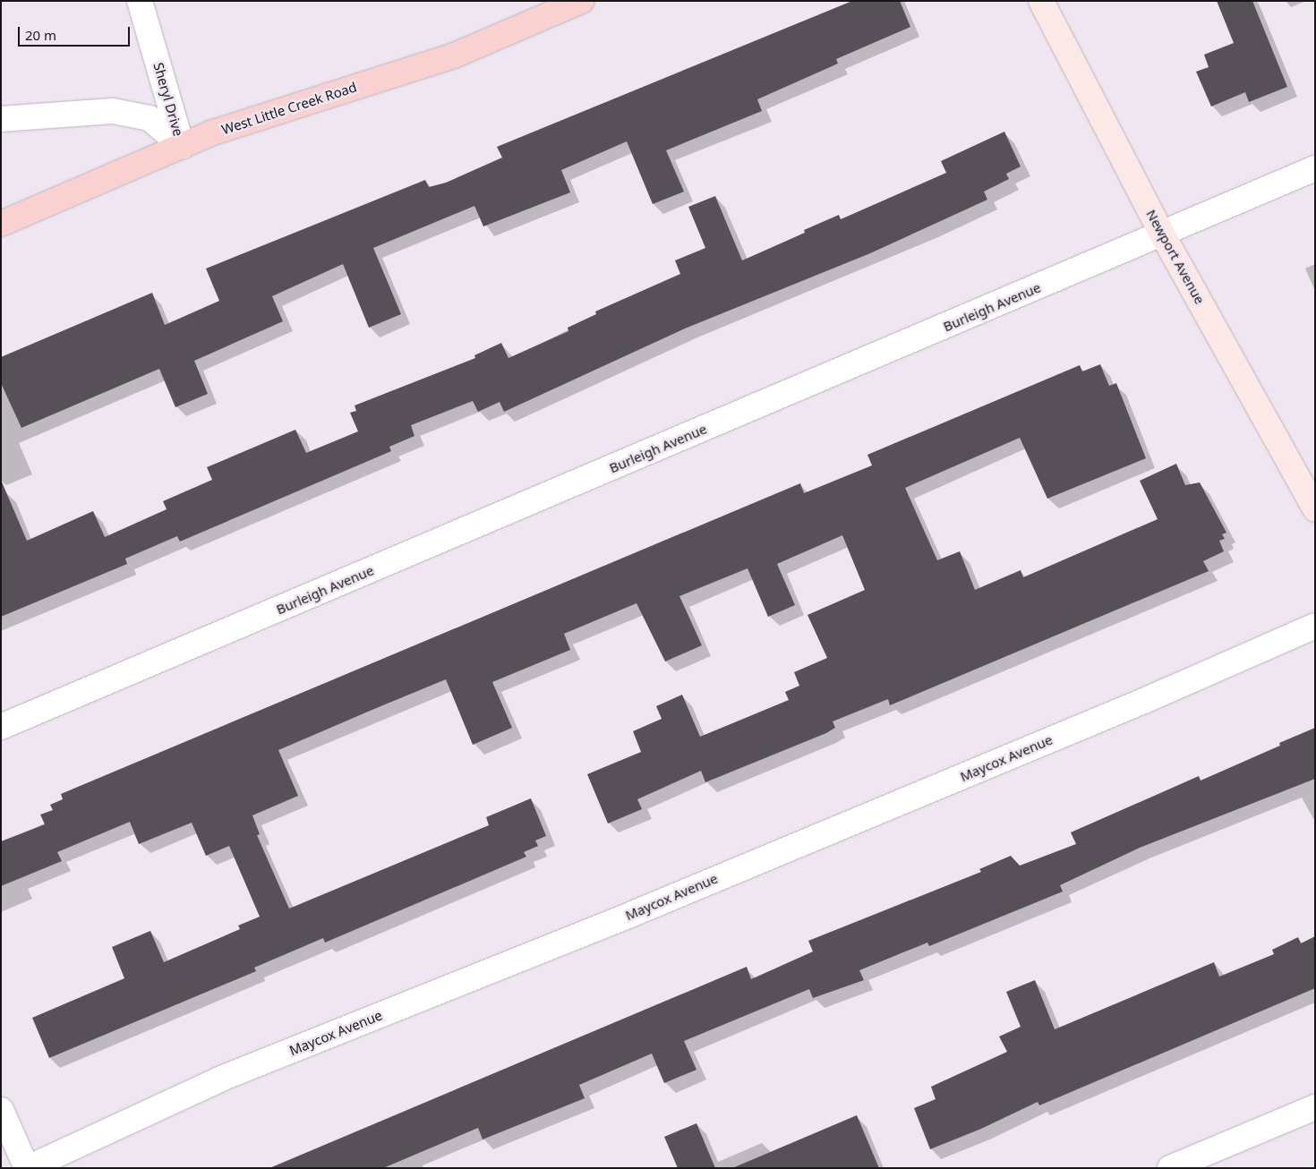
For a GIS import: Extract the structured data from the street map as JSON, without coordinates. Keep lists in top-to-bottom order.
{
  "streets": {
    "main road": ["West Little Creek Road"],
    "street": [
      "Sheryl Drive",
      "Newport Avenue",
      "Burleigh Avenue",
      "Maycox Avenue"
    ]
  },
  "crossings": [
    ["Sheryl Drive", "West Little Creek Road"],
    ["Newport Avenue", "Burleigh Avenue"]
  ],
  "scale_bar": "20 m"
}
